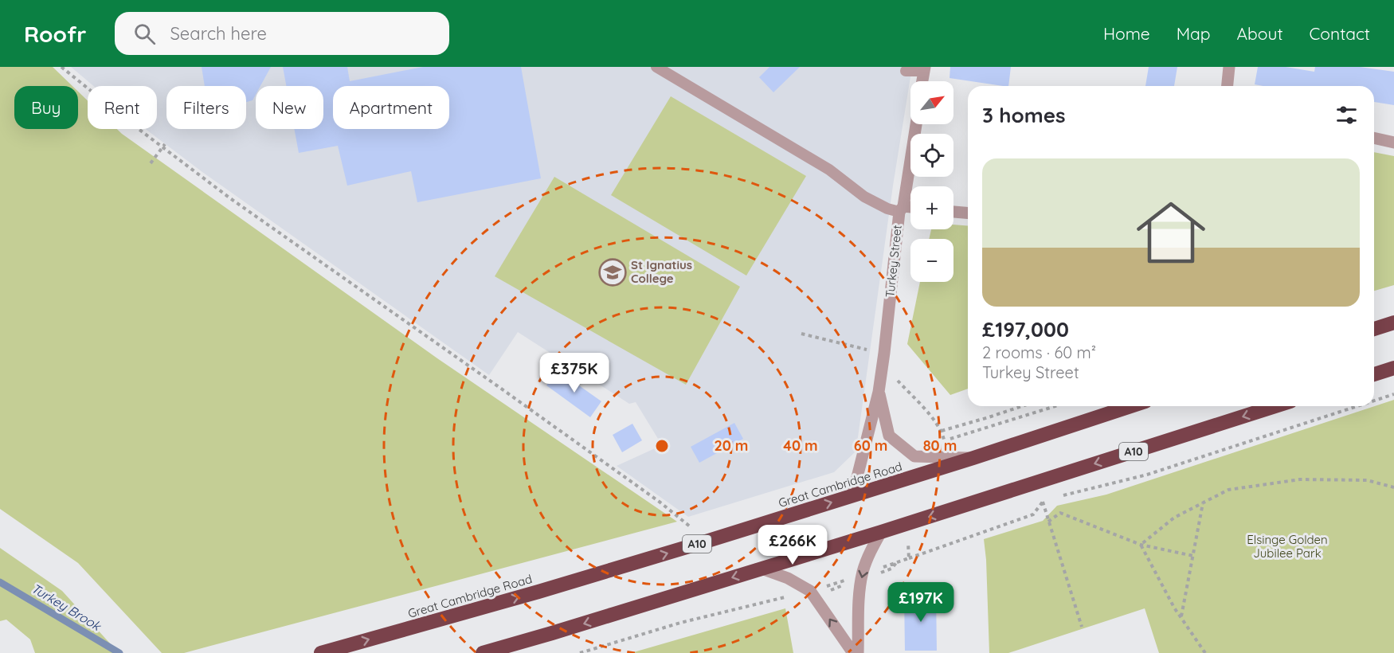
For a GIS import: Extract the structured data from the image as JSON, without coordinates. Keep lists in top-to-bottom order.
{
  "streets": {
    "highway": ["A10", "Great Cambridge Road"],
    "street": ["Turkey Street"]
  },
  "crossings": [
    ["Turkey Street", "Great Cambridge Road"]
  ],
  "water": ["Turkey Brook"],
  "parks": ["Elsinge Golden Jubilee Park"],
  "places": {
    "school or university": ["St Ignatius College"]
  },
  "north": "top right",
  "page": {
    "header": "Roofr",
    "search": "Search here",
    "nav": [
      "Home",
      "Map",
      "About",
      "Contact"
    ],
    "map_buttons": ["+", "−"],
    "chip": [
      "Buy",
      "Rent",
      "Filters",
      "New",
      "Apartment"
    ],
    "heading": "3 homes",
    "list": [
      {
        "name": "£197,000",
        "note": "2 rooms · 60 m² · Turkey Street"
      }
    ],
    "price": ["£375K", "£266K", "£197K"]
  },
  "rings": [
    "20 m",
    "40 m",
    "60 m",
    "80 m"
  ]
}
